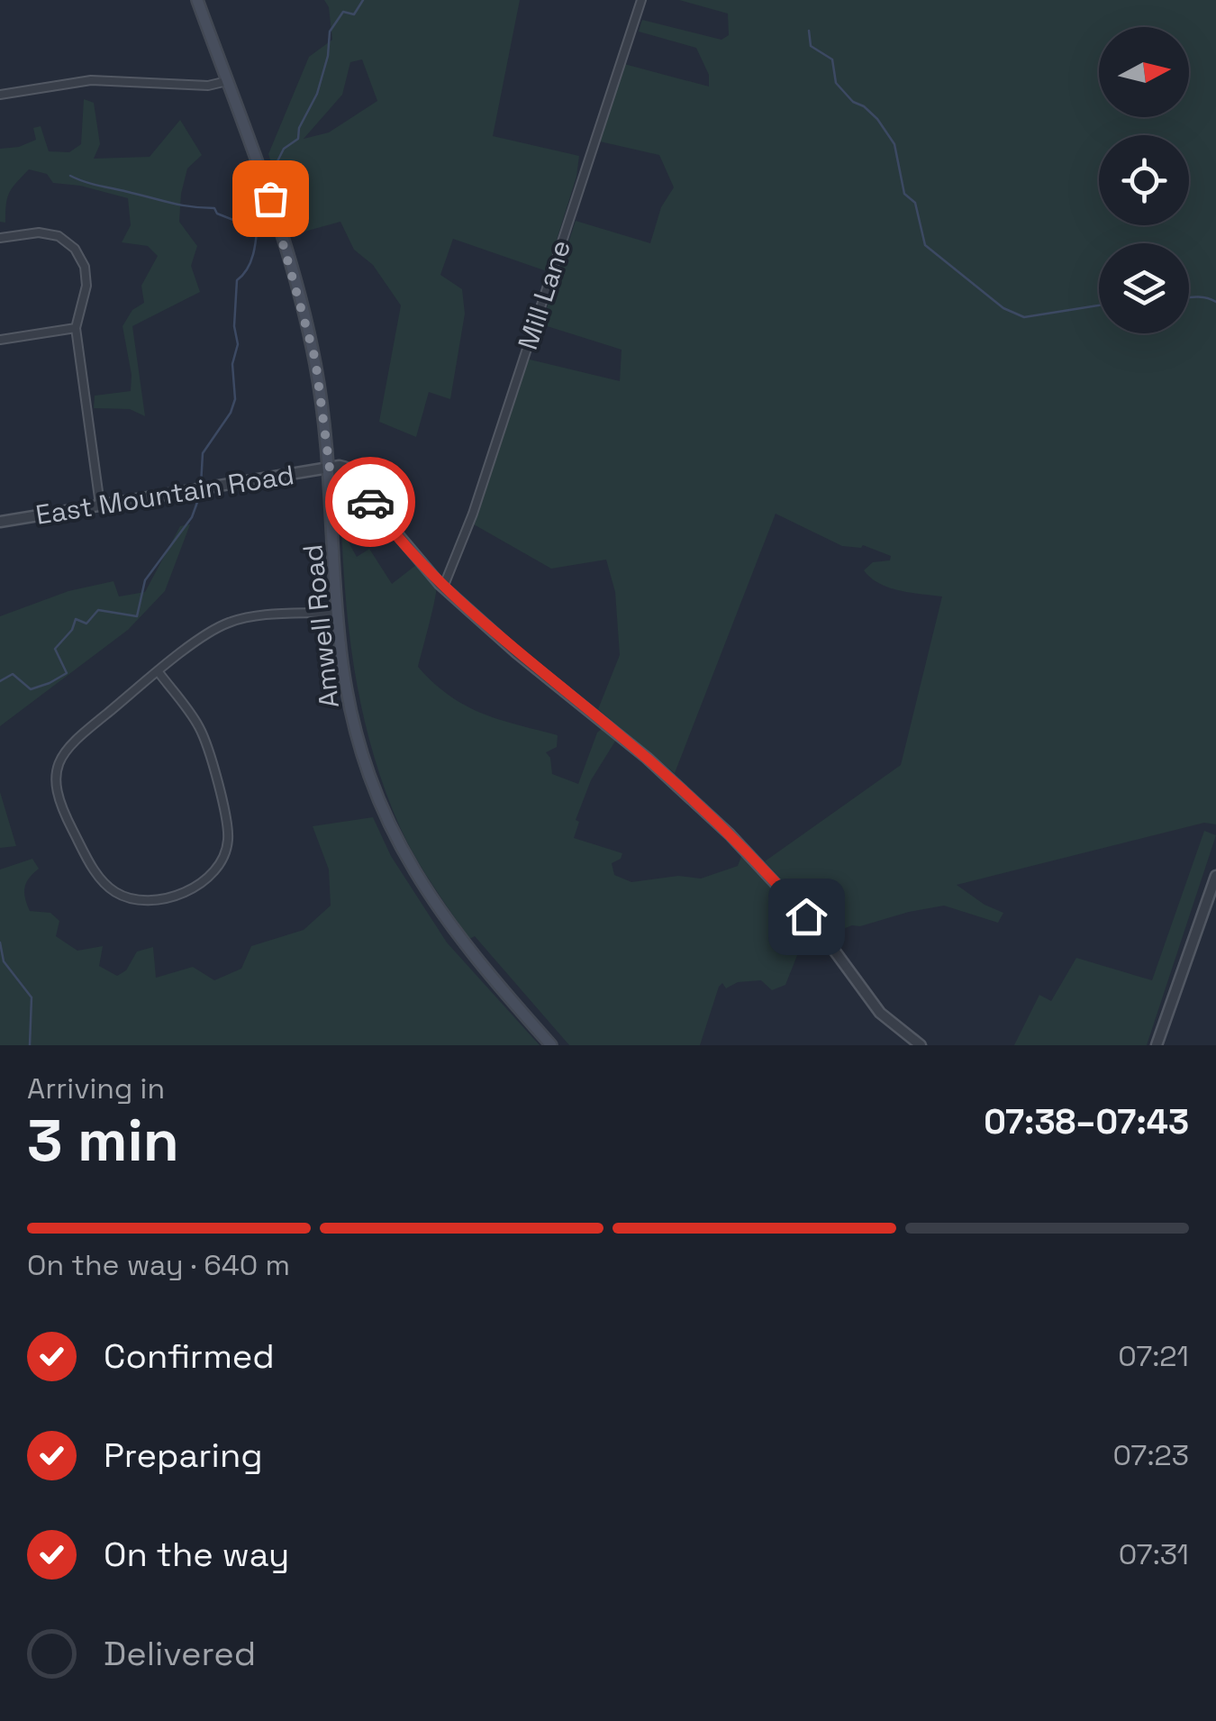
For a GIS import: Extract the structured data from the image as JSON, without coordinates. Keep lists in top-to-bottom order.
{
  "streets": {
    "main road": ["Amwell Road"],
    "street": ["Mill Lane", "East Mountain Road"]
  },
  "crossings": [
    ["Mill Lane", "East Mountain Road"],
    ["East Mountain Road", "Amwell Road"]
  ],
  "north": "right",
  "page": {
    "heading": ["3 min", "Arriving in", "07:38–07:43"],
    "bar": "On the way · 640 m",
    "list": [
      ["Confirmed", "07:21"],
      ["Preparing", "07:23"],
      ["On the way", "07:31"],
      "Delivered"
    ]
  }
}
